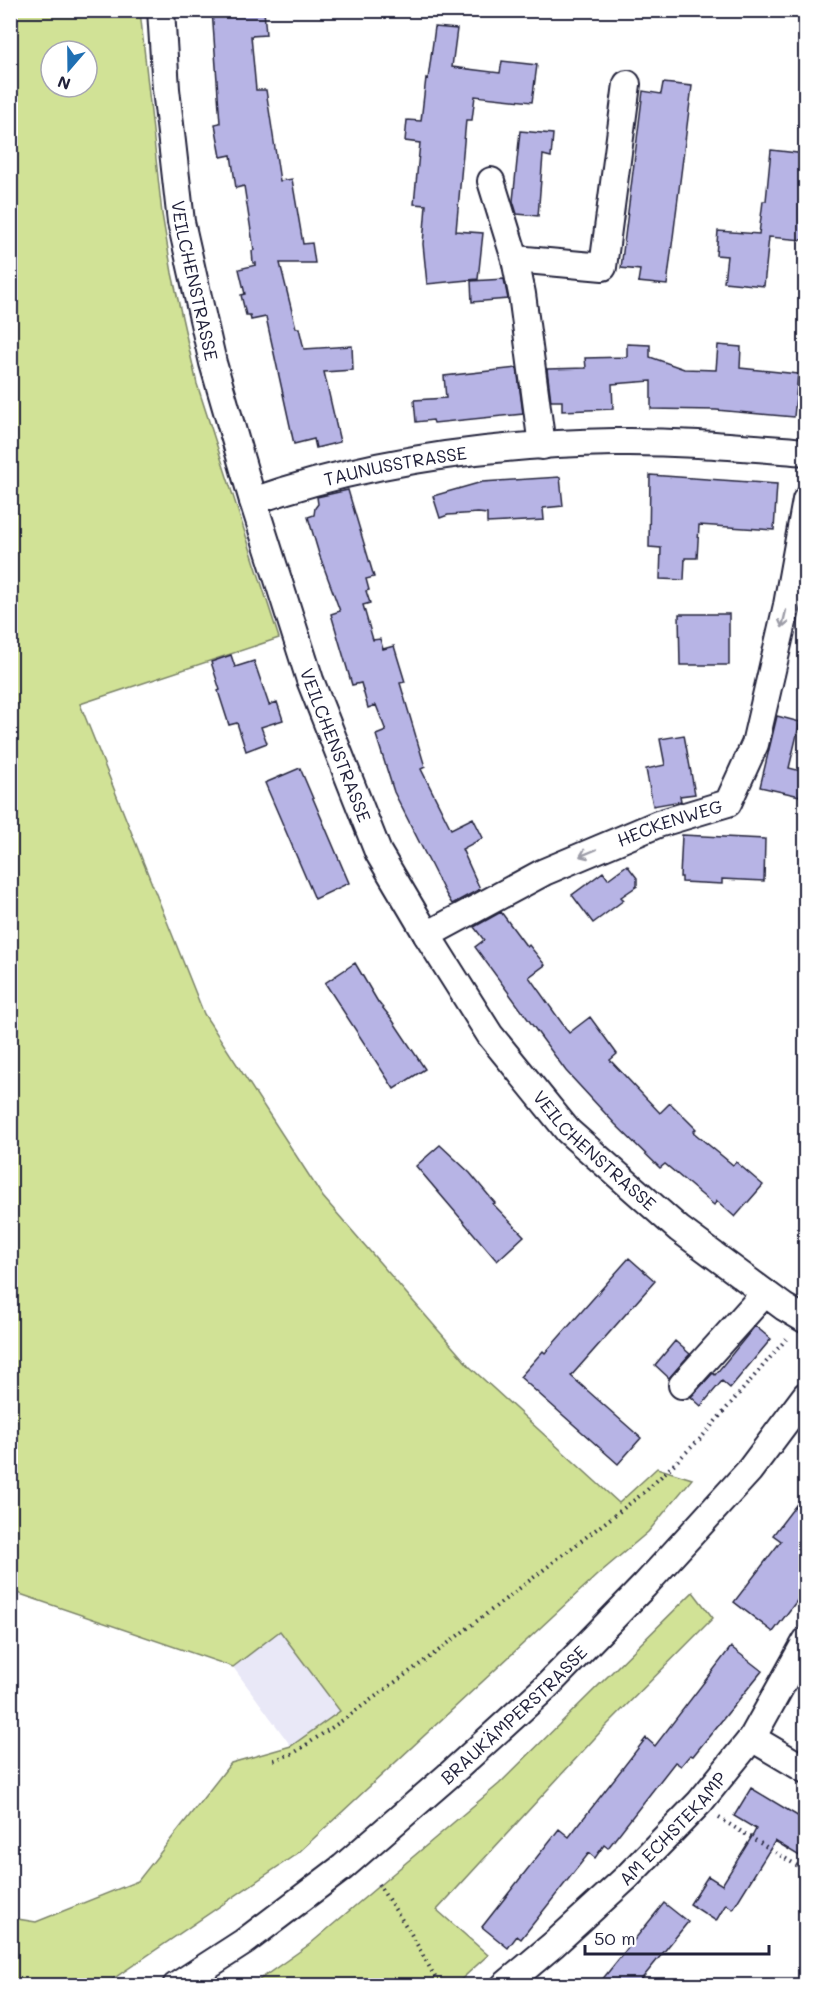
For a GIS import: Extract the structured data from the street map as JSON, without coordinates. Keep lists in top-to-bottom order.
{
  "streets": {
    "street": [
      "VEILCHENSTRASSE",
      "TAUNUSSTRASSE",
      "HECKENWEG",
      "BRAUKÄMPERSTRASSE",
      "AM ECHSTEKAMP"
    ]
  },
  "crossings": [
    ["VEILCHENSTRASSE", "TAUNUSSTRASSE"],
    ["VEILCHENSTRASSE", "HECKENWEG"]
  ],
  "one_way": ["HECKENWEG"],
  "scale_bar": "50 m",
  "north": "bottom"
}
